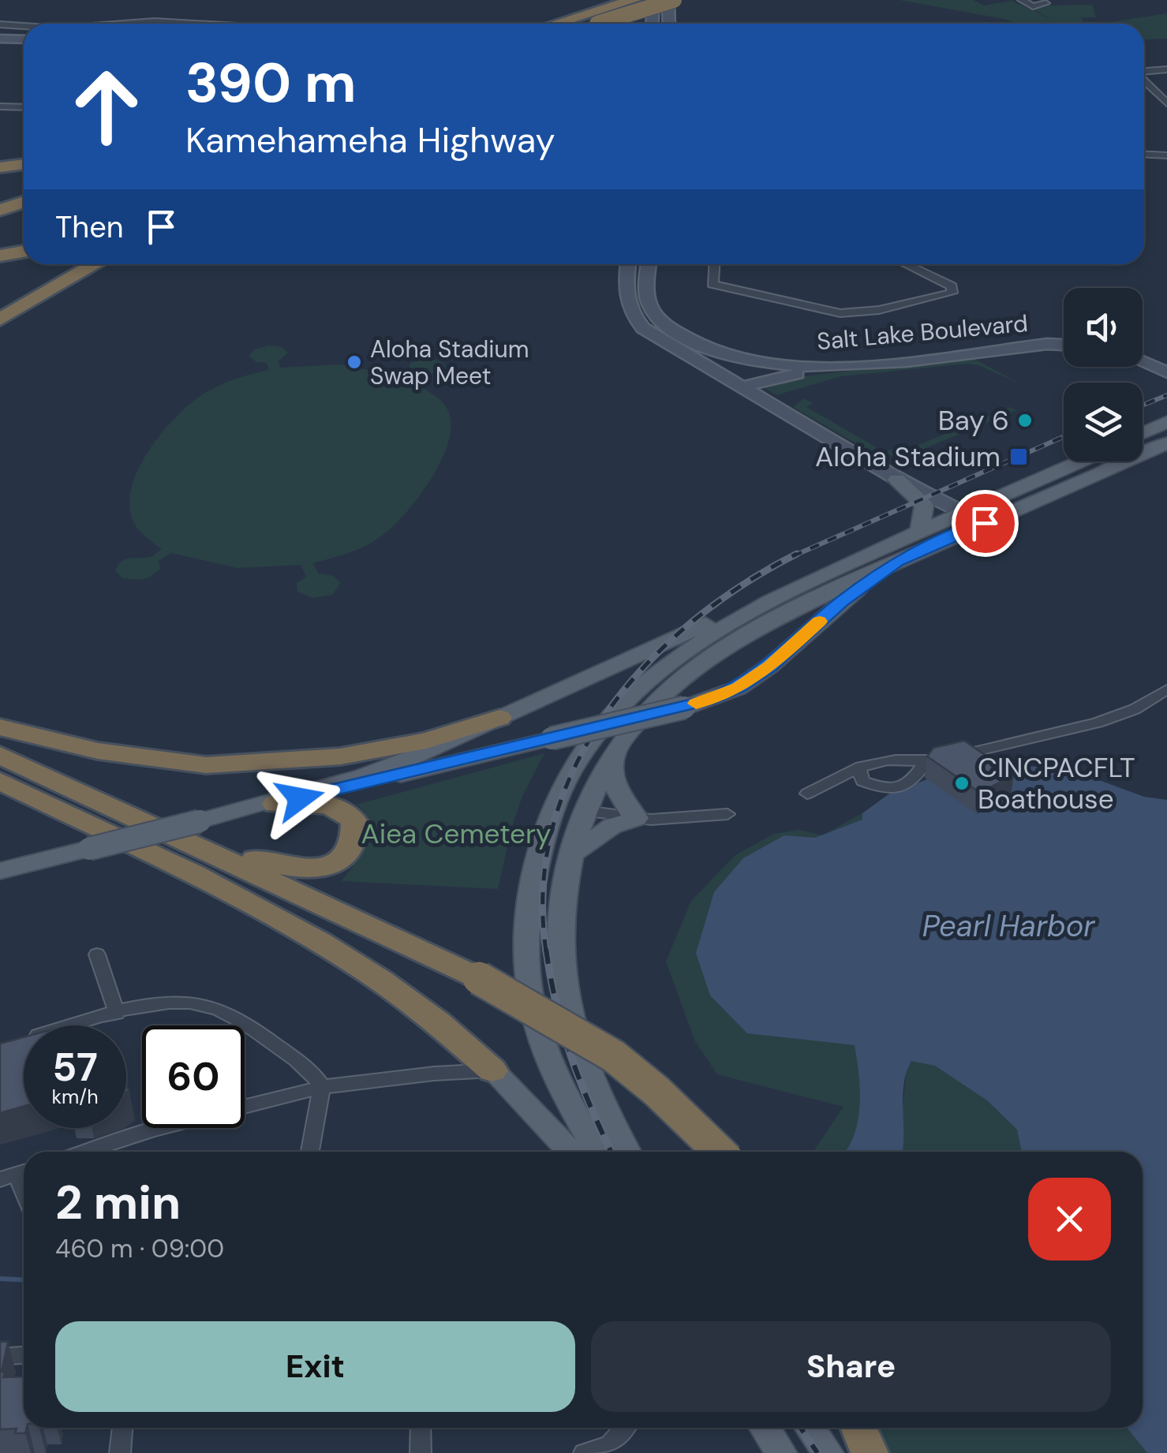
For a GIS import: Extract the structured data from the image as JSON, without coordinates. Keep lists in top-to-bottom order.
{
  "streets": {
    "main road": ["Salt Lake Boulevard"]
  },
  "water": ["Pearl Harbor"],
  "parks": ["Aiea Cemetery"],
  "places": {
    "other": ["Aloha Stadium Swap Meet", "Bay 6", "CINCPACFLT Boathouse"],
    "transit": ["Aloha Stadium"]
  },
  "page": {
    "turn": ["390 m", "Kamehameha Highway"],
    "then": "Then",
    "speed": "57 km/h",
    "limit": "60",
    "heading": ["2 min", "460 m · 09:00"],
    "buttons": ["Exit", "Share"]
  }
}
